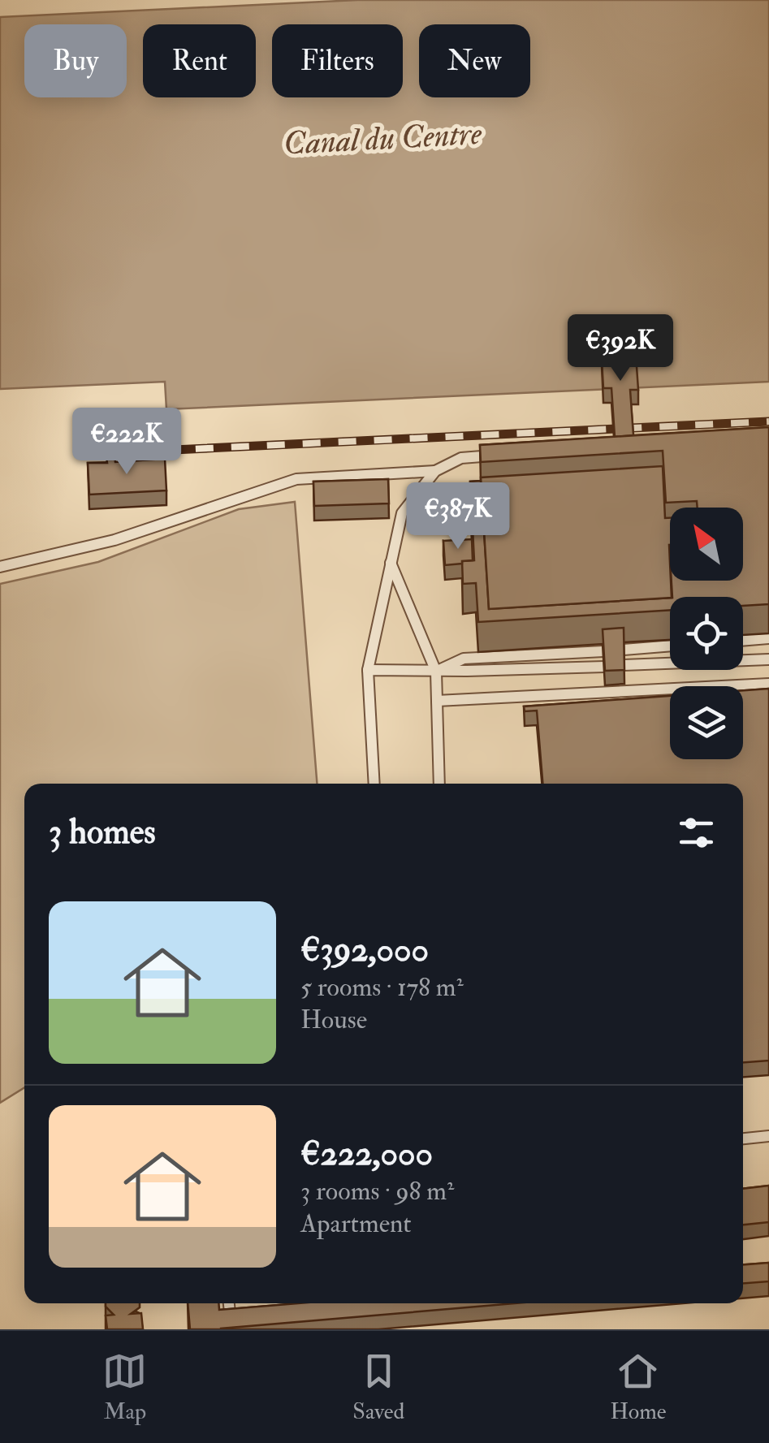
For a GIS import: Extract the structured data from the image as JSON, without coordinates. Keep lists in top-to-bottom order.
{
  "water": ["Canal du Centre"],
  "north": "top left",
  "page": {
    "chip": [
      "Buy",
      "Rent",
      "Filters",
      "New"
    ],
    "price": ["€392K", "€222K", "€387K"],
    "heading": "3 homes",
    "list": [
      {
        "name": "€392,000",
        "note": "5 rooms · 178 m² · House"
      },
      {
        "name": "€222,000",
        "note": "3 rooms · 98 m² · Apartment"
      }
    ],
    "tabs": ["Map", "Saved", "Home"]
  }
}
